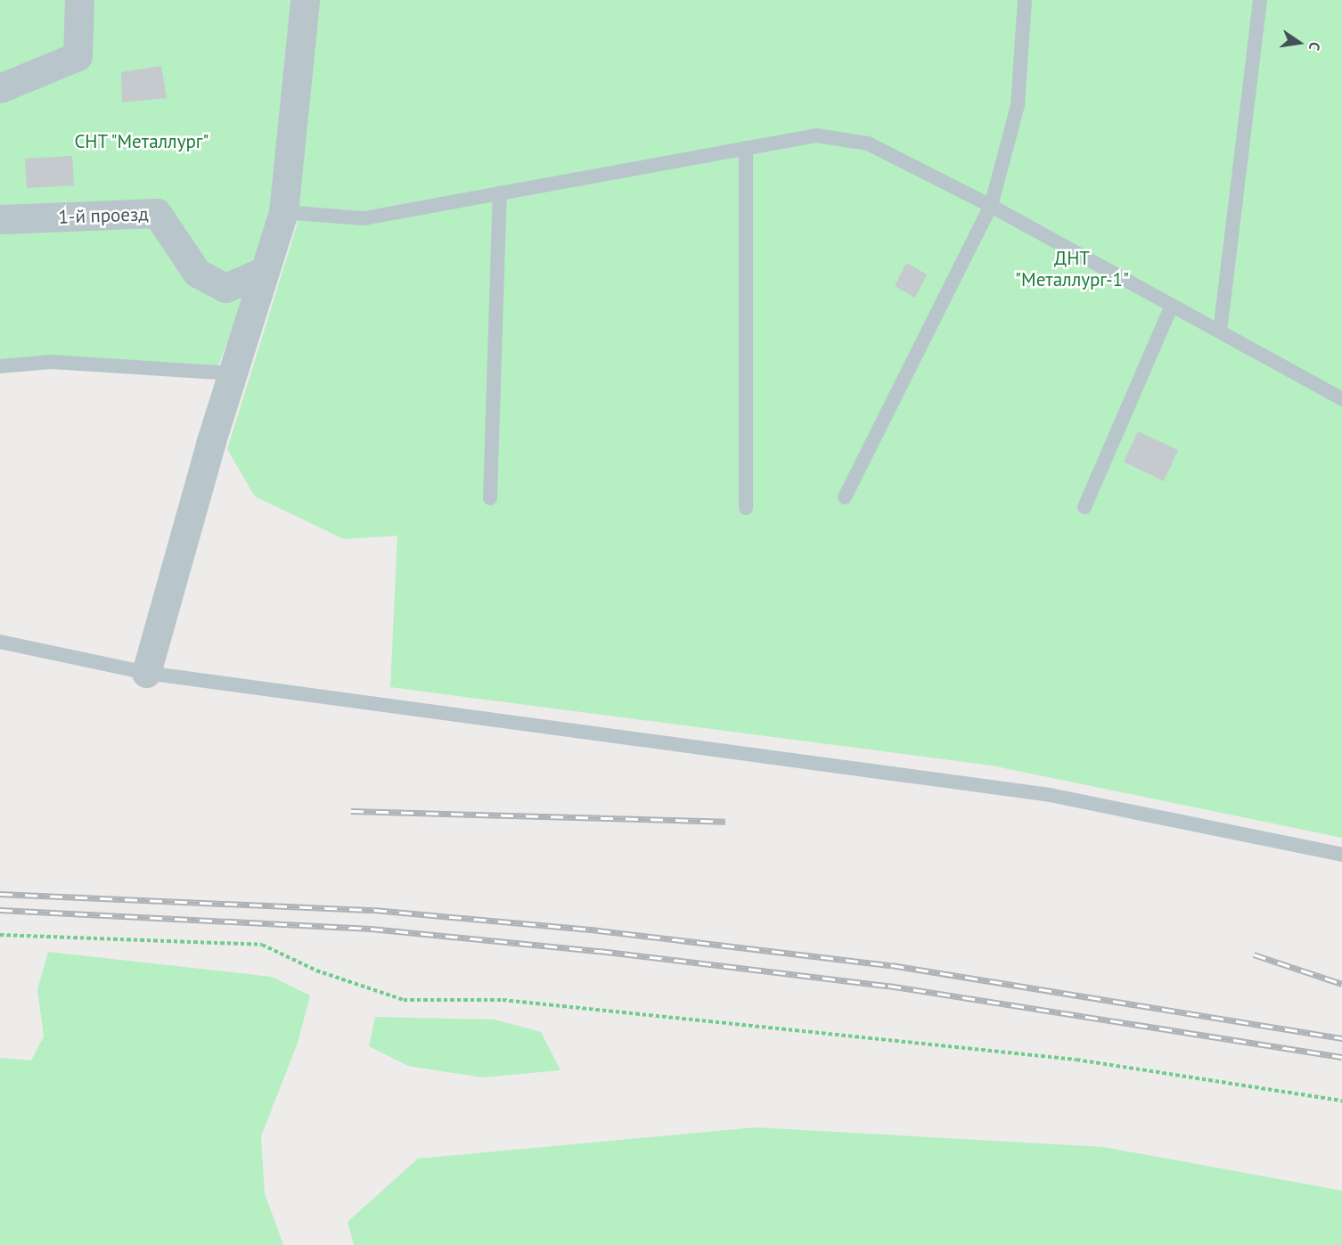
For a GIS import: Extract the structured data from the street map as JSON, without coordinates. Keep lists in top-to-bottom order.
{
  "streets": {
    "street": ["1-й проезд"]
  },
  "parks": ["СНТ \"Металлург\"", "ДНТ \"Металлург-1\""],
  "north": "right"
}
